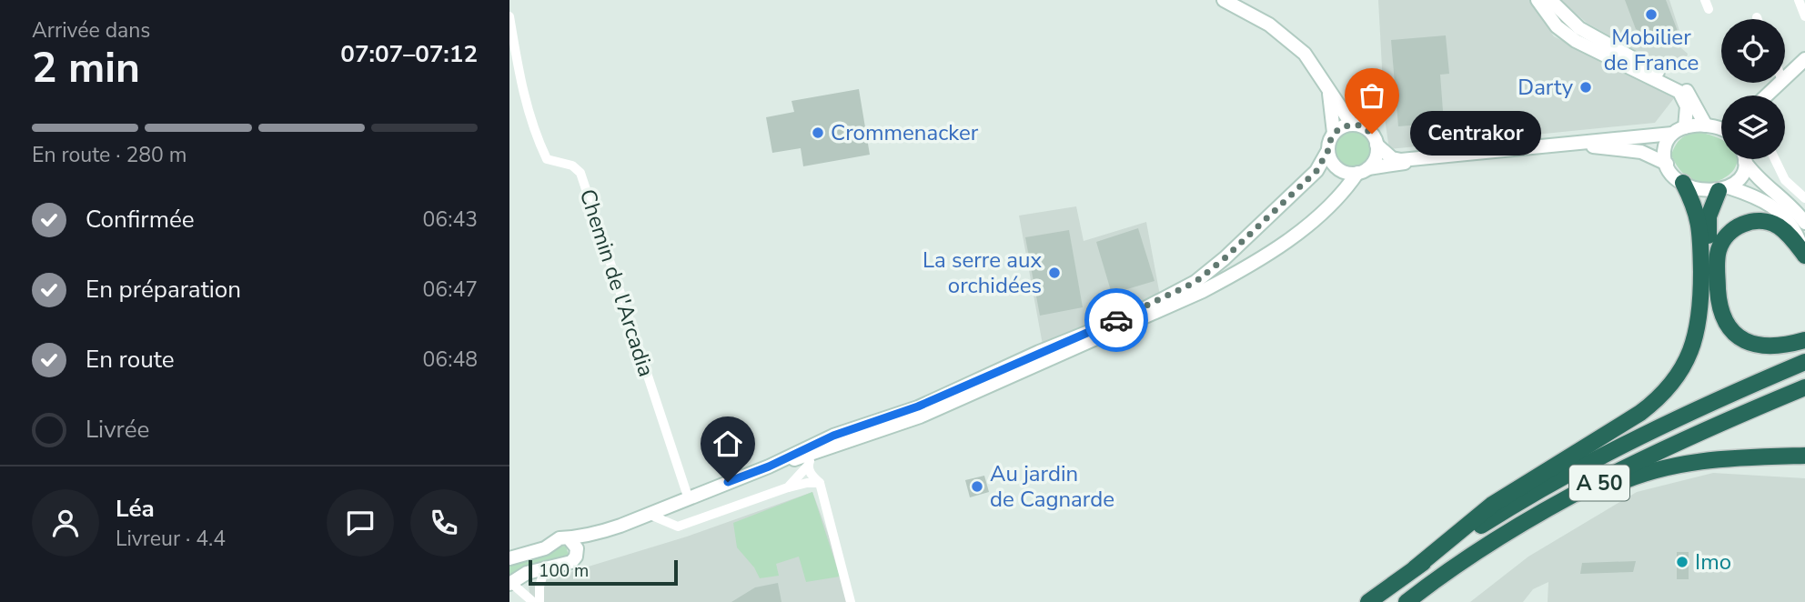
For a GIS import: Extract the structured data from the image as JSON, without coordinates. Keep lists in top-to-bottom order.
{
  "streets": {
    "highway": ["A 50"],
    "street": ["Chemin de l'Arcadia"]
  },
  "places": [
    "Mobilier de France",
    "Darty",
    "Crommenacker",
    "Centrakor",
    "La serre aux orchidées",
    "Au jardin de Cagnarde",
    "Imo"
  ],
  "scale_bar": "100 m",
  "page": {
    "heading": ["2 min", "Arrivée dans", "07:07–07:12"],
    "panel": ["Léa", "Livreur · 4.4"],
    "bar": "En route · 280 m",
    "bubble": "Centrakor",
    "list": [
      ["Confirmée", "06:43"],
      ["En préparation", "06:47"],
      ["En route", "06:48"],
      "Livrée"
    ],
    "scale": "100 m"
  }
}
